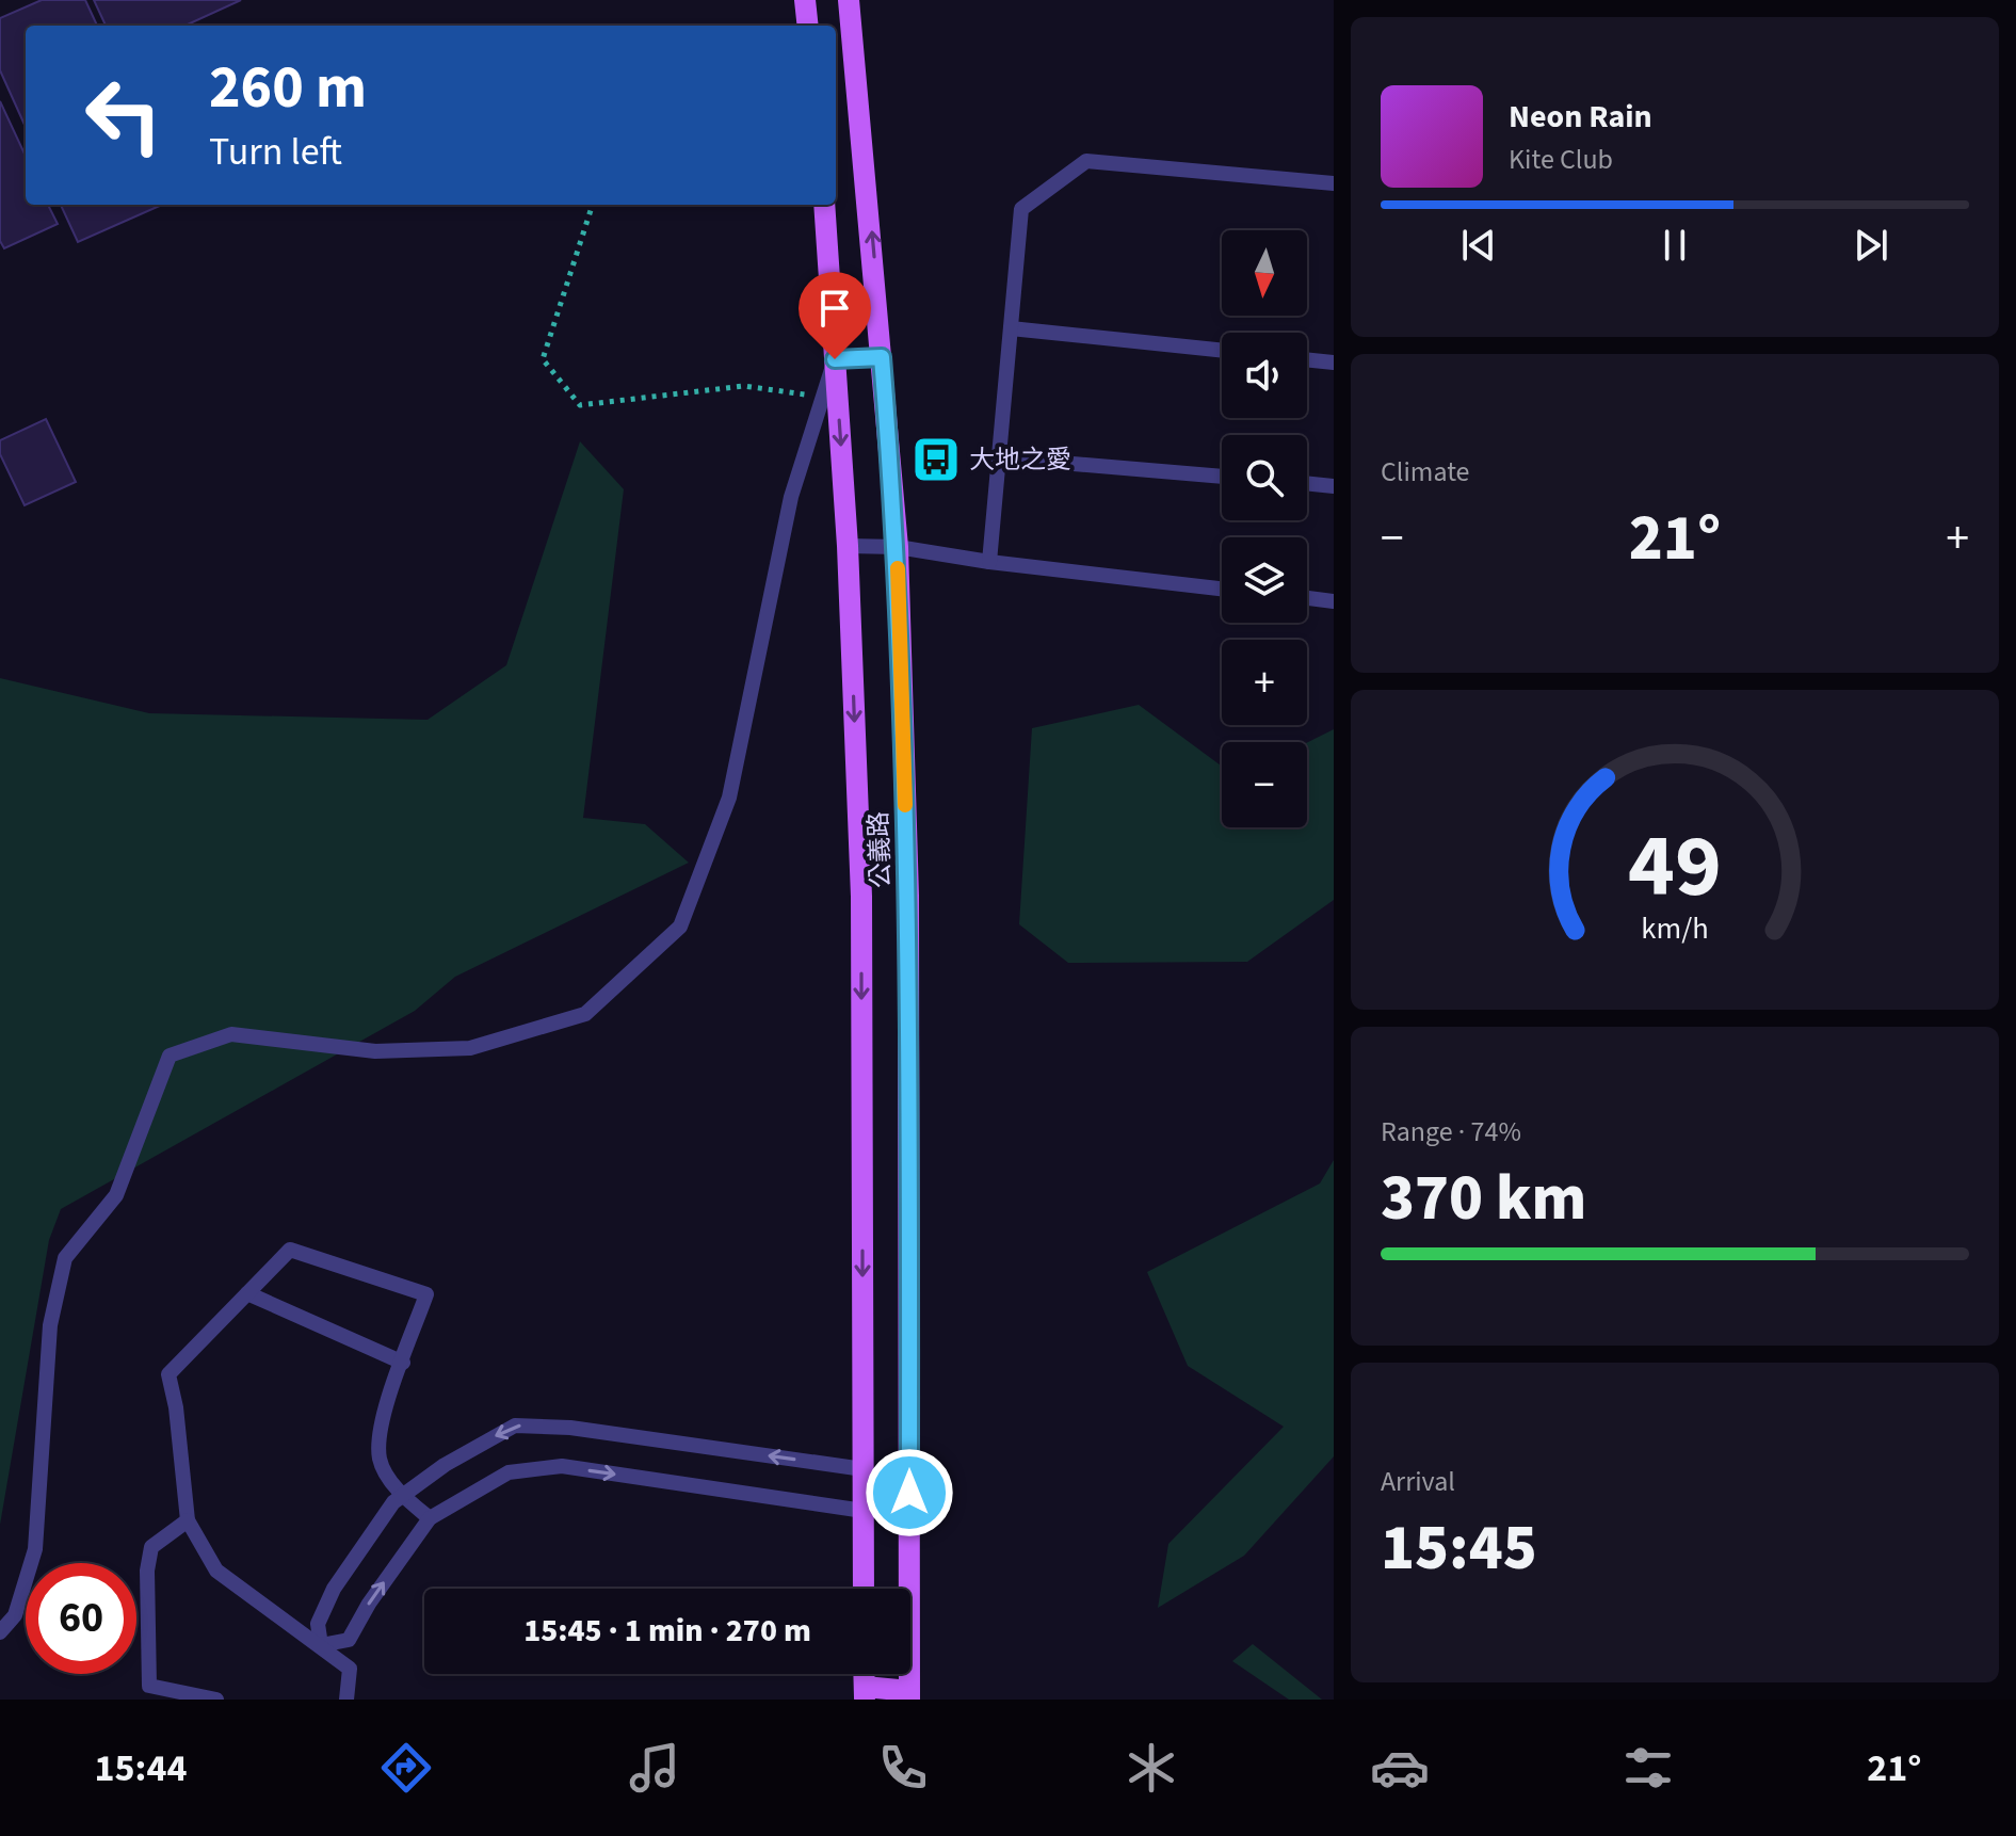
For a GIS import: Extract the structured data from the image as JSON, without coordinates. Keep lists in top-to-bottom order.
{
  "streets": {
    "main road": ["公義路"]
  },
  "places": {
    "bus stop": ["大地之愛"]
  },
  "north": "bottom",
  "page": {
    "turn": ["260 m", "Turn left"],
    "song": ["Neon Rain", "Kite Club"],
    "map_buttons": ["+", "−"],
    "tile": [
      "Climate",
      ["Range · 74%", "370 km"],
      ["Arrival", "15:45"]
    ],
    "heat": ["−", "21°", "+"],
    "limit": "60",
    "trip": "15:45 · 1 min · 270 m",
    "tabs": ["15:44", "21°"],
    "gauge": ["49", "km/h"]
  }
}
